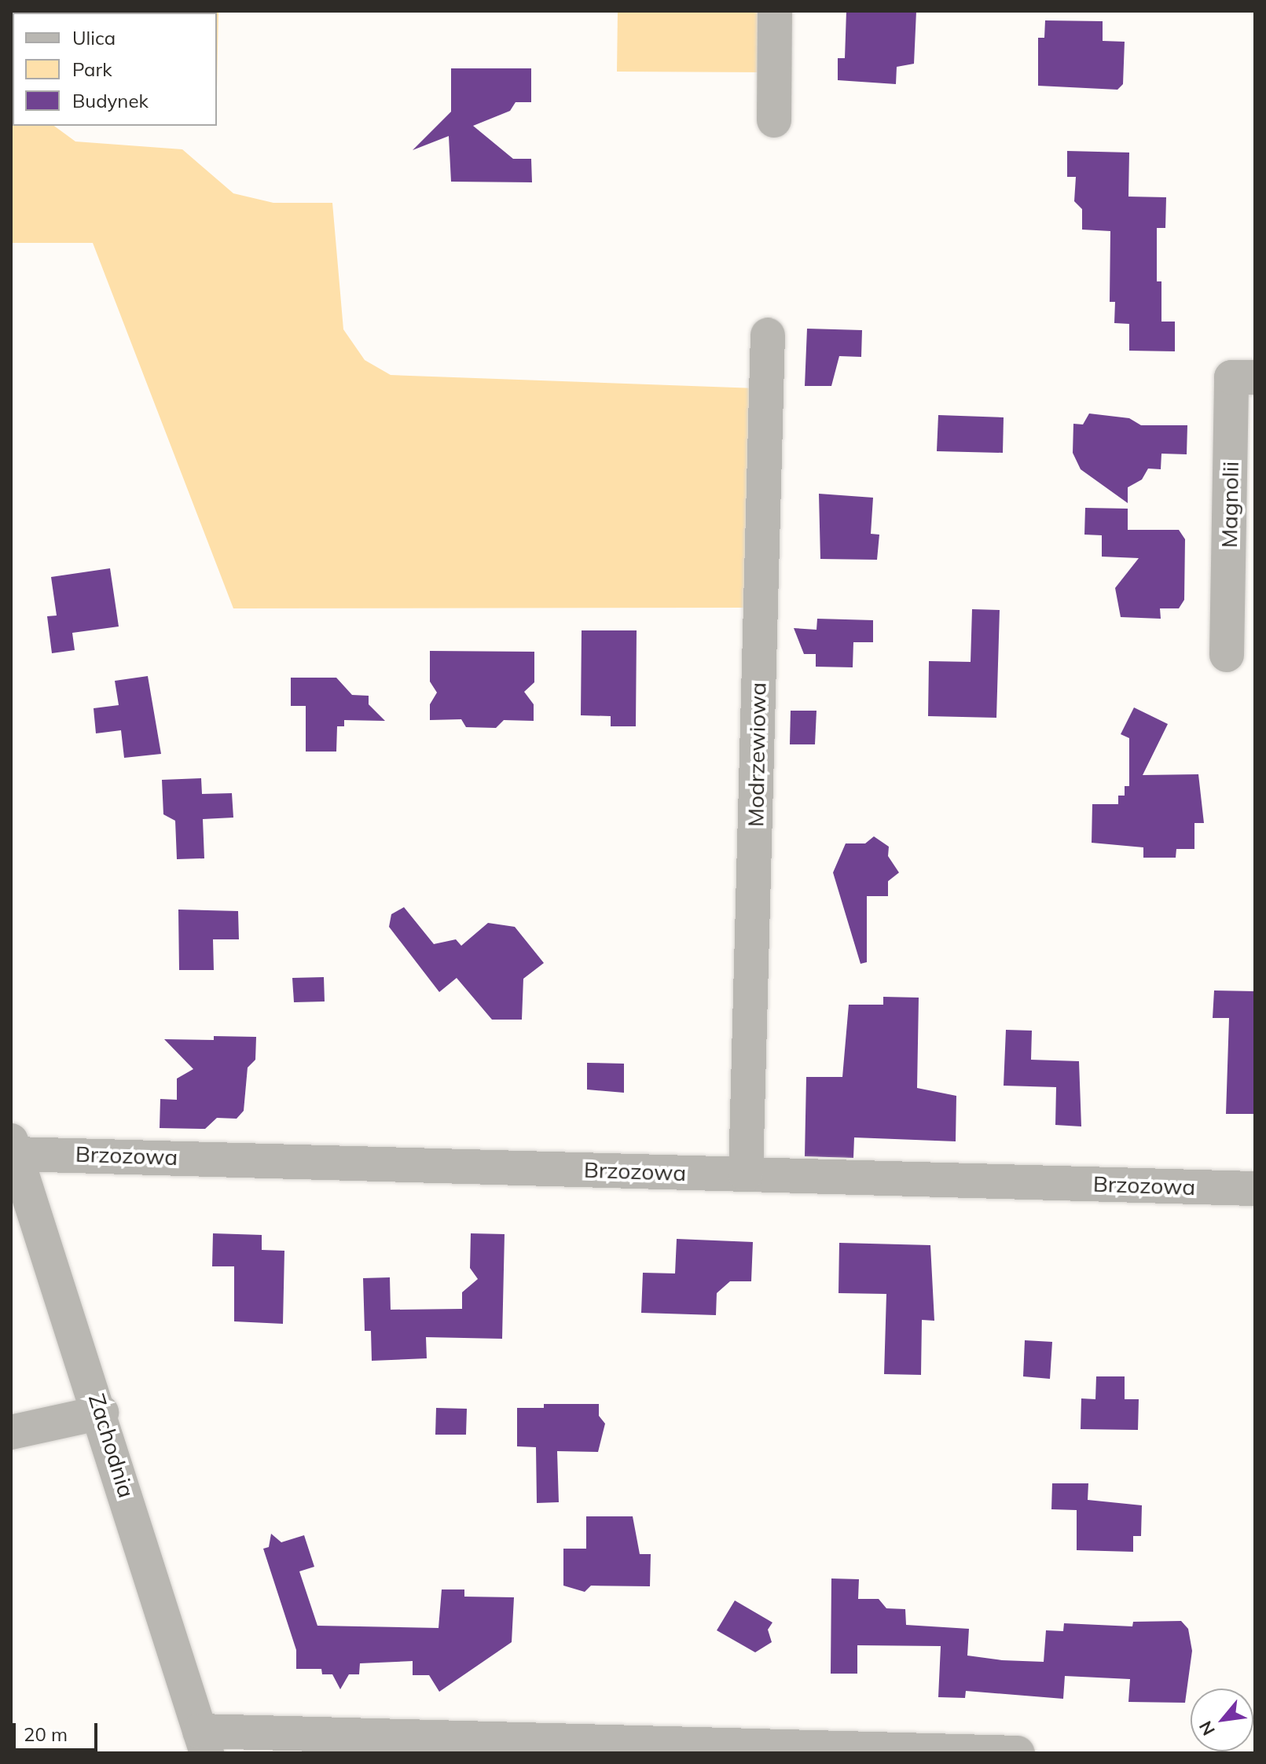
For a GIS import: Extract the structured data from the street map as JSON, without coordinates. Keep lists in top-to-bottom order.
{
  "streets": {
    "street": [
      "Magnolii",
      "Modrzewiowa",
      "Brzozowa",
      "Zachodnia"
    ]
  },
  "crossings": [
    ["Modrzewiowa", "Brzozowa"],
    ["Brzozowa", "Zachodnia"]
  ],
  "legend": ["Ulica", "Park", "Budynek"],
  "scale_bar": "20 m",
  "north": "bottom left"
}
